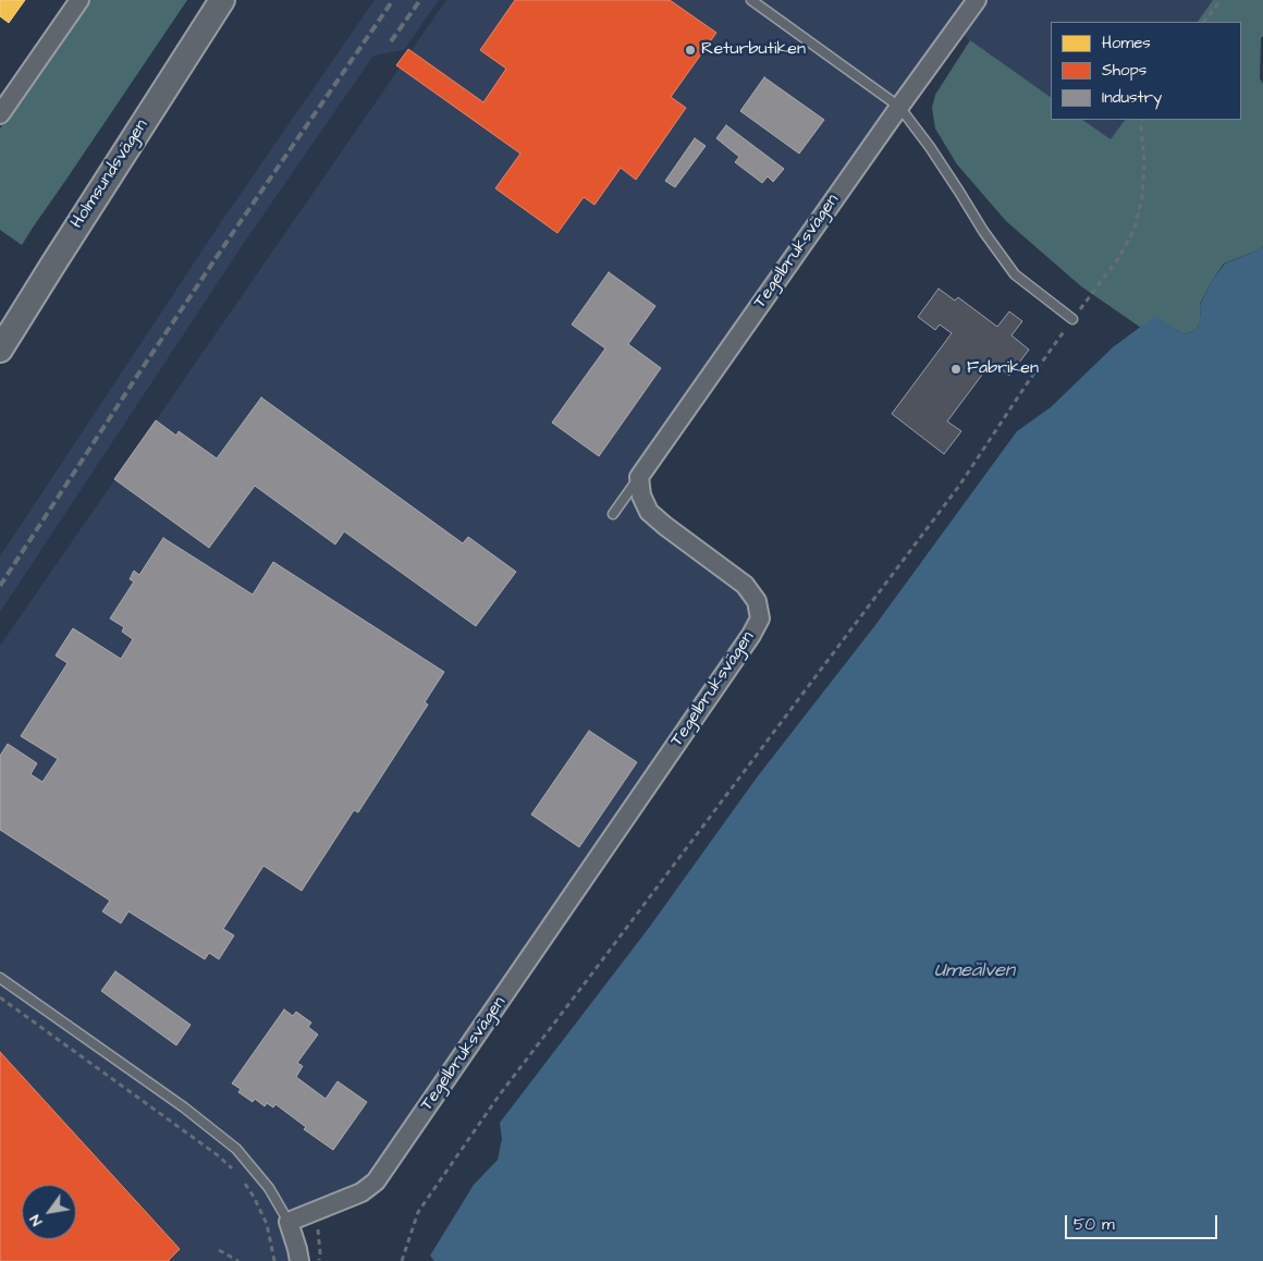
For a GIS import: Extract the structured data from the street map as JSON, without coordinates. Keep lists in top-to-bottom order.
{
  "streets": {
    "main road": ["Holmsundsvägen"],
    "street": ["Tegelbruksvägen"]
  },
  "water": ["Umeälven"],
  "places": ["Returbutiken", "Fabriken"],
  "legend": ["Homes", "Shops", "Industry"],
  "scale_bar": "50 m",
  "north": "bottom left"
}
